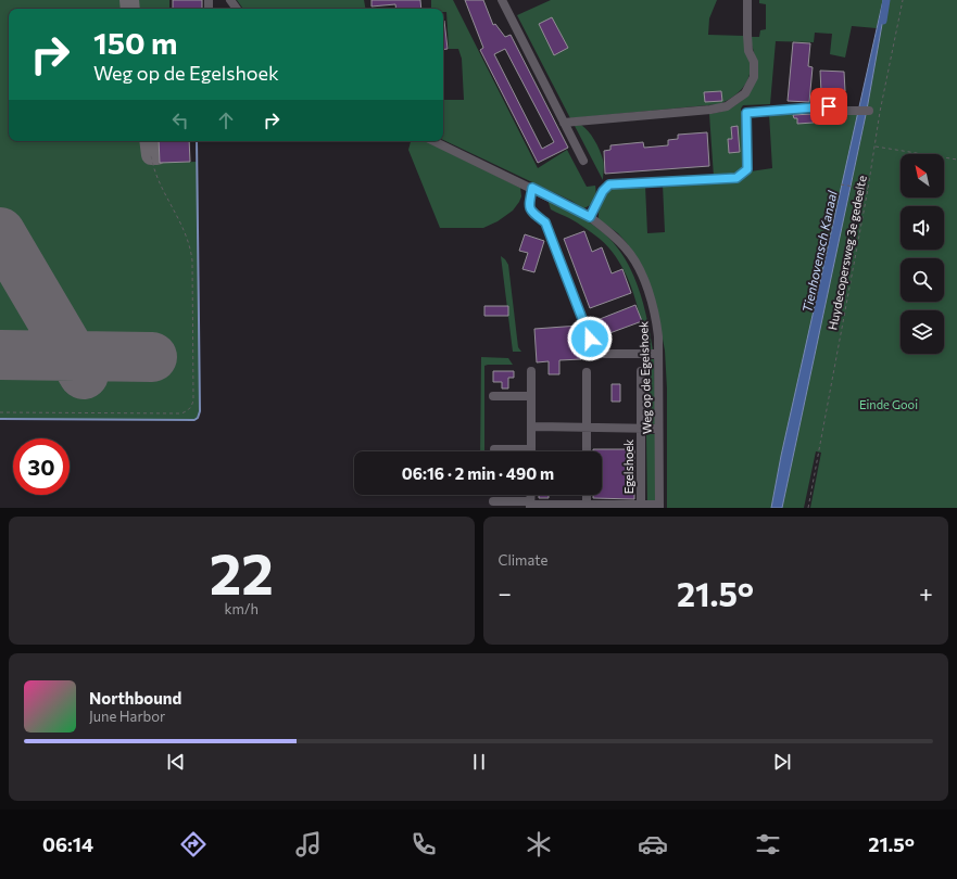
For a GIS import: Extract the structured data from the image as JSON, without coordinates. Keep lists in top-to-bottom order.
{
  "streets": {
    "street": ["Weg op de Egelshoek", "Egelshoek"],
    "path": ["Huydecopersweg 3e gedeelte"]
  },
  "crossings": [
    ["Weg op de Egelshoek", "Egelshoek"]
  ],
  "water": ["Tienhovensch Kanaal"],
  "parks": ["Einde Gooi"],
  "north": "top left",
  "page": {
    "turn": ["150 m", "Weg op de Egelshoek"],
    "limit": "30",
    "trip": "06:16 · 2 min · 490 m",
    "tile": [
      ["22", "km/h"],
      "Climate"
    ],
    "heat": ["−", "21.5°", "+"],
    "song": ["Northbound", "June Harbor"],
    "tabs": ["06:14", "21.5°"]
  }
}
